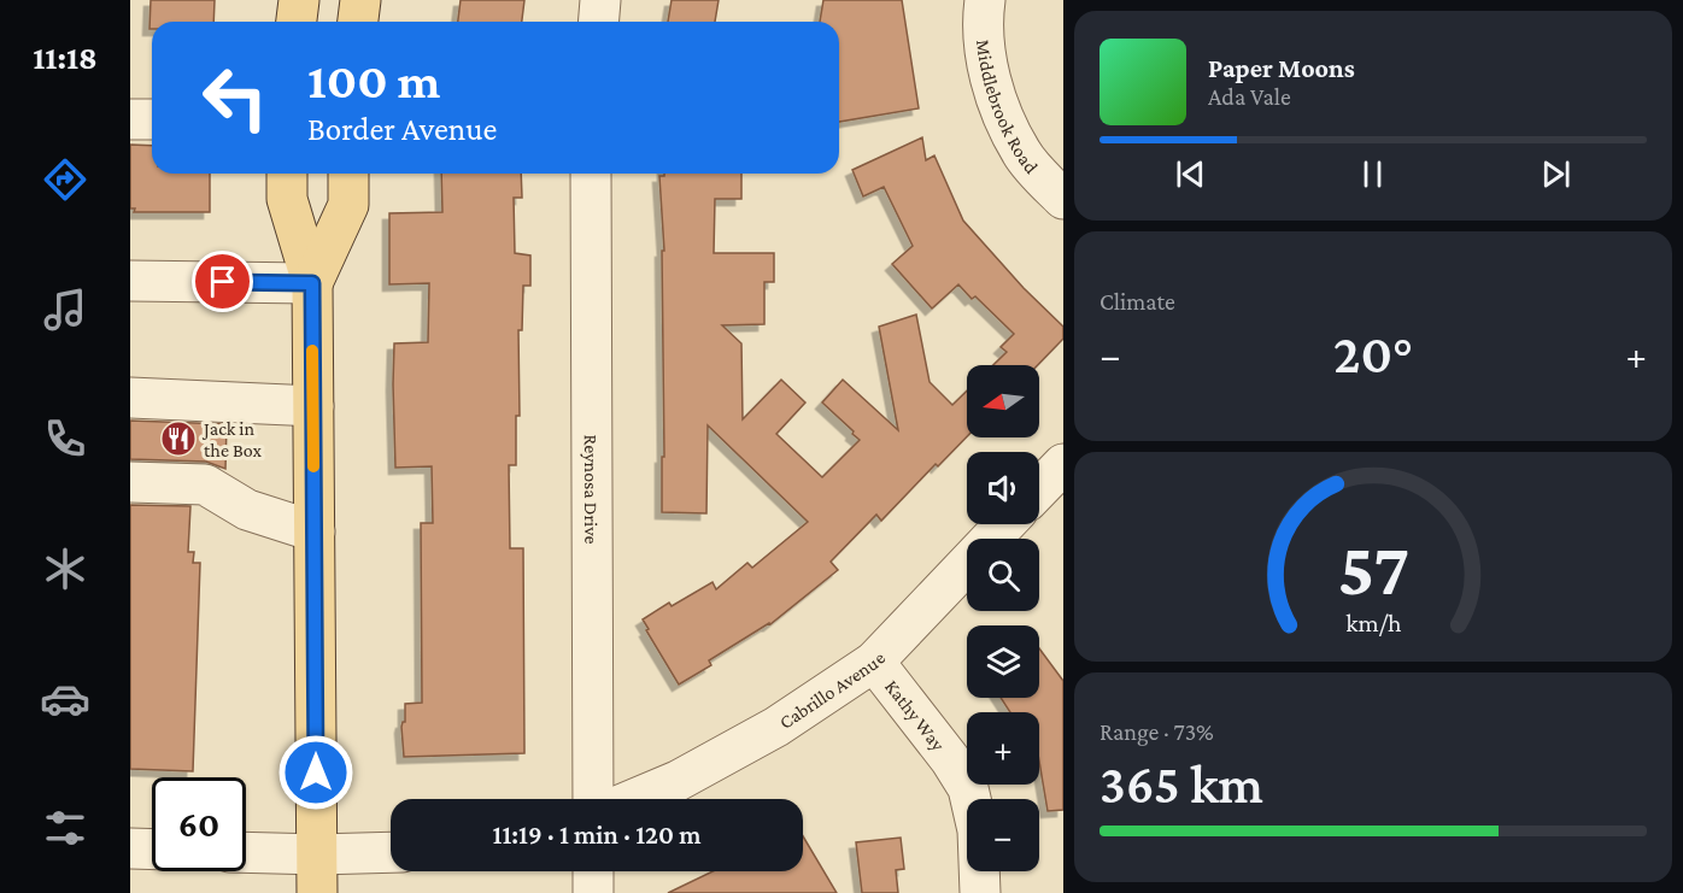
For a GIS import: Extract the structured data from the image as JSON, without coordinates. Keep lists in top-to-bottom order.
{
  "streets": {
    "street": [
      "Middlebrook Road",
      "Reynosa Drive",
      "Cabrillo Avenue",
      "Kathy Way"
    ]
  },
  "crossings": [
    ["Cabrillo Avenue", "Kathy Way"]
  ],
  "places": {
    "restaurant": ["Jack in the Box"]
  },
  "north": "left",
  "page": {
    "tabs": "11:18",
    "turn": ["100 m", "Border Avenue"],
    "song": ["Paper Moons", "Ada Vale"],
    "tile": [
      "Climate",
      ["Range · 73%", "365 km"]
    ],
    "heat": ["−", "20°", "+"],
    "map_buttons": ["+", "−"],
    "limit": "60",
    "trip": "11:19 · 1 min · 120 m",
    "gauge": ["57", "km/h"]
  }
}
